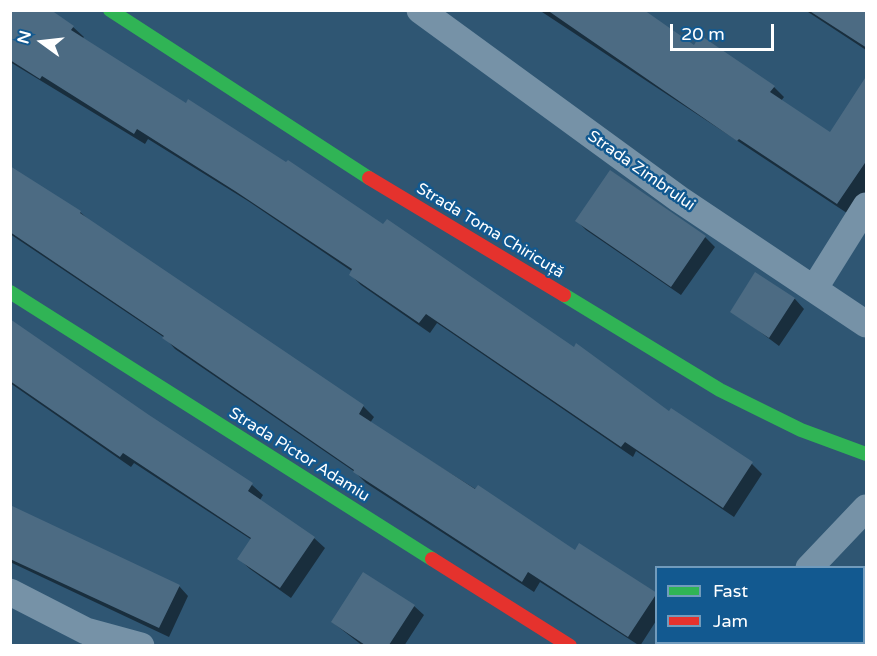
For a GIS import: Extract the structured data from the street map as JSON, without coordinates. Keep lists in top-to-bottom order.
{
  "streets": {
    "street": ["Strada Zimbrului", "Strada Toma Chiricuță", "Strada Pictor Adamiu"]
  },
  "legend": ["Fast", "Jam"],
  "scale_bar": "20 m",
  "north": "left"
}
